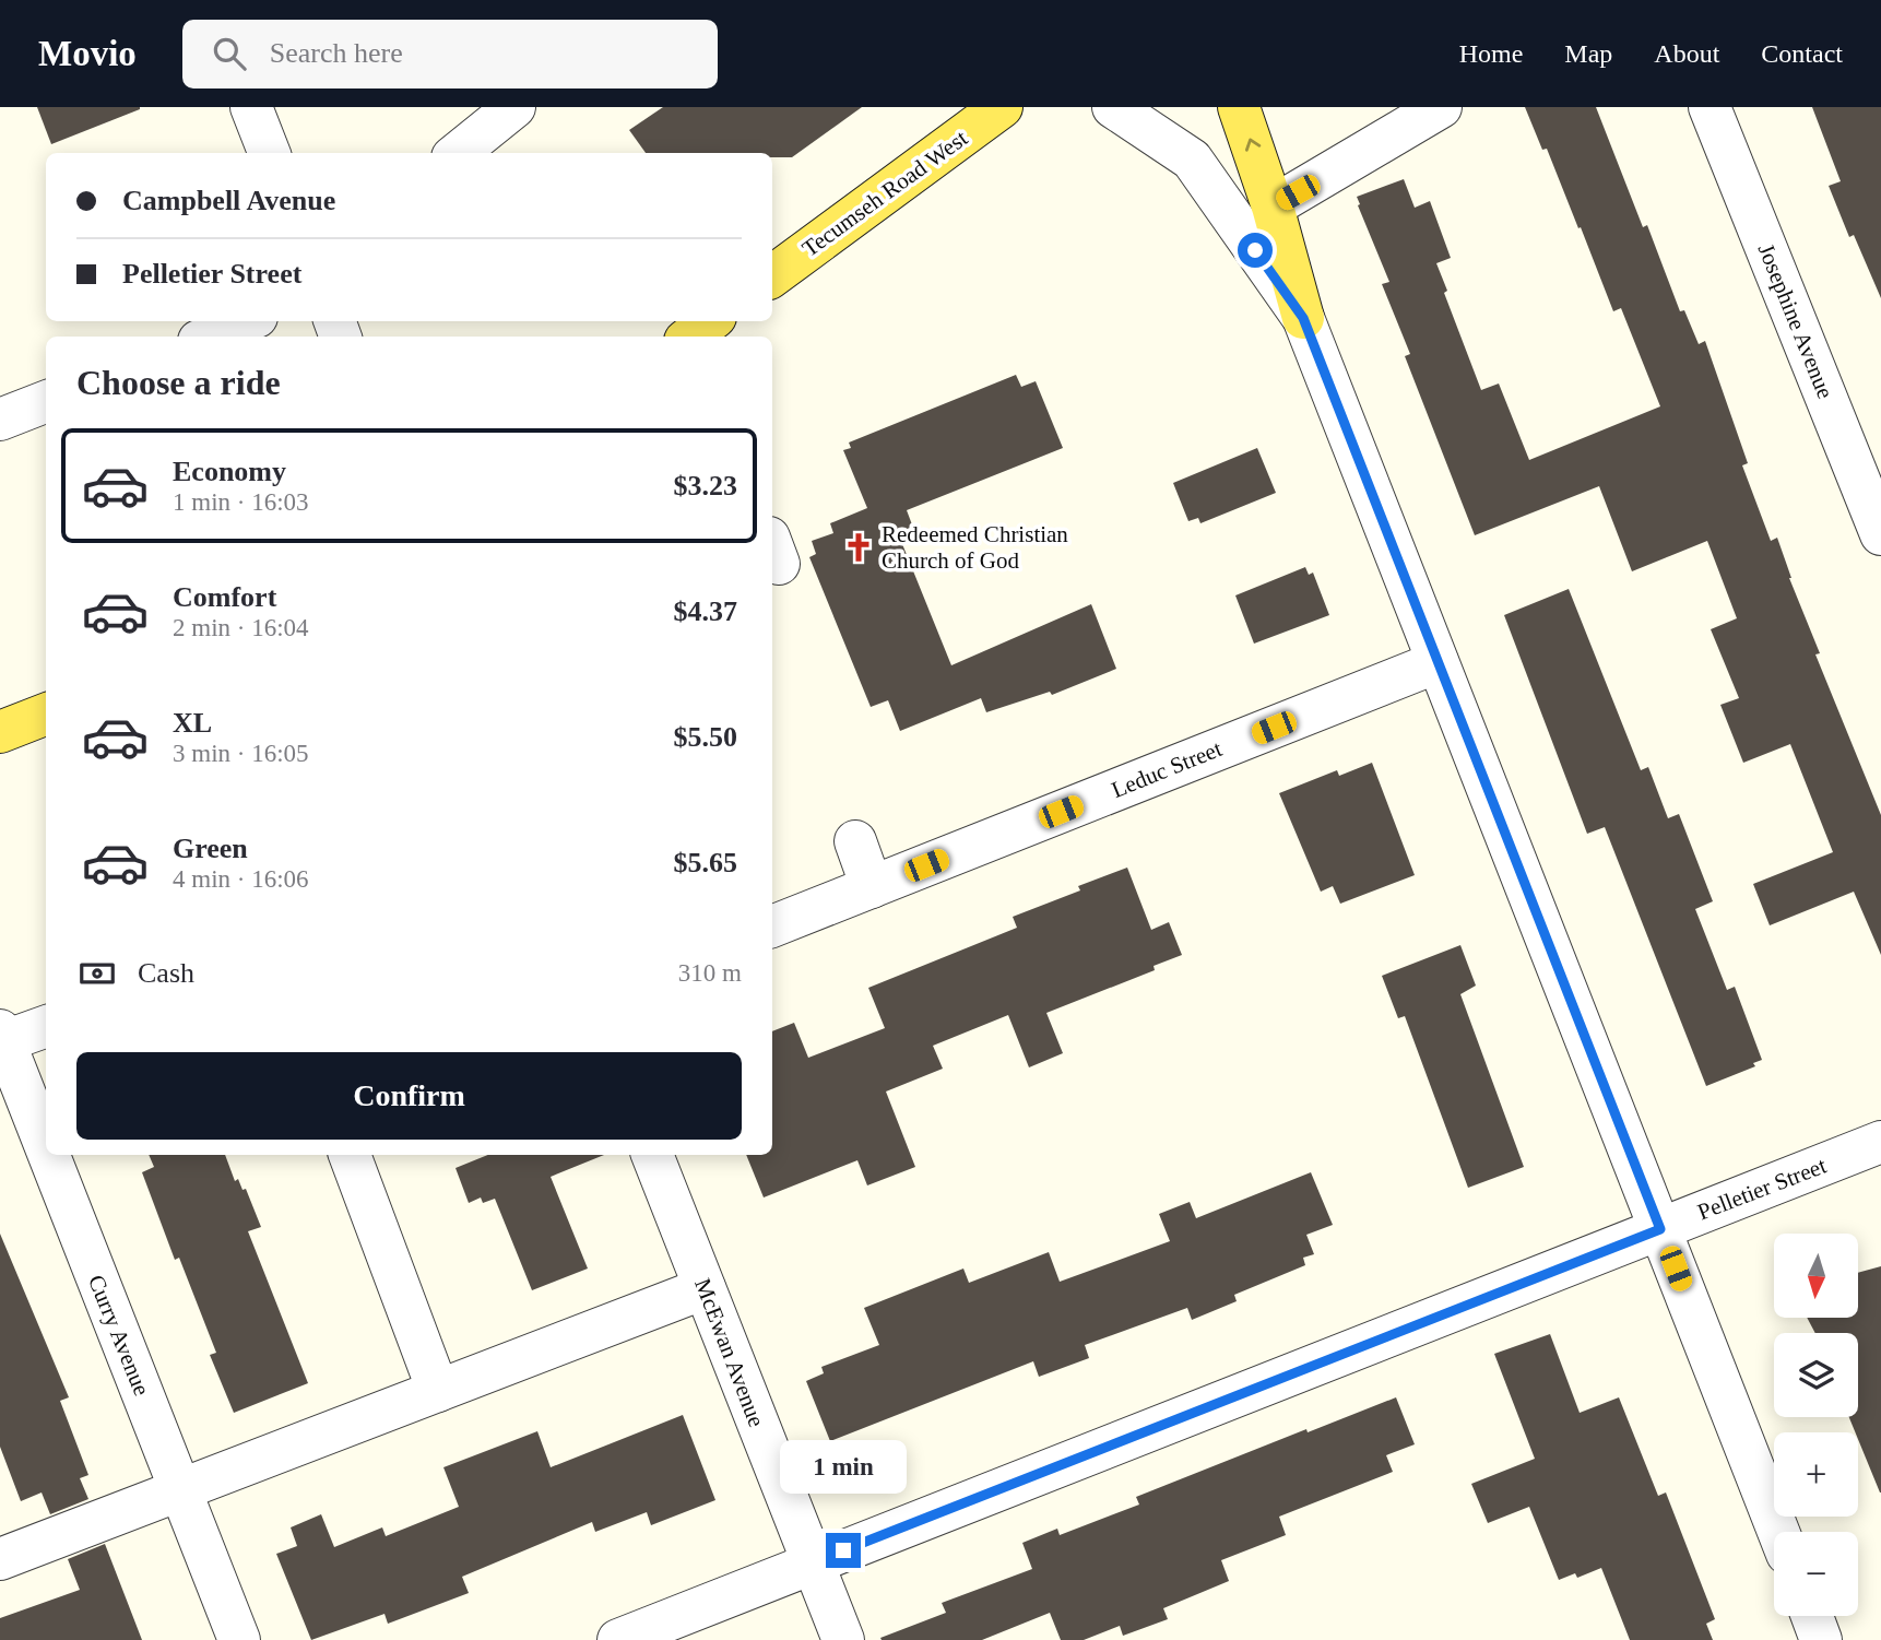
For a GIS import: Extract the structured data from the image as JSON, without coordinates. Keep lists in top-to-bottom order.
{
  "streets": {
    "main road": ["Tecumseh Road West"],
    "street": [
      "Josephine Avenue",
      "Leduc Street",
      "Pelletier Street",
      "Curry Avenue",
      "McEwan Avenue"
    ]
  },
  "crossings": [
    ["Pelletier Street", "McEwan Avenue"]
  ],
  "places": {
    "church": ["Redeemed Christian Church of God"]
  },
  "north": "bottom",
  "page": {
    "header": "Movio",
    "search": "Search here",
    "nav": [
      "Home",
      "Map",
      "About",
      "Contact"
    ],
    "banner": ["Campbell Avenue", "Pelletier Street"],
    "heading": "Choose a ride",
    "list": [
      {
        "name": "Economy",
        "note": "1 min · 16:03",
        "value": "$3.23"
      },
      {
        "name": "Comfort",
        "note": "2 min · 16:04",
        "value": "$4.37"
      },
      {
        "name": "XL",
        "note": "3 min · 16:05",
        "value": "$5.50"
      },
      {
        "name": "Green",
        "note": "4 min · 16:06",
        "value": "$5.65"
      }
    ],
    "pay": ["Cash", "310 m"],
    "buttons": "Confirm",
    "map_buttons": ["+", "−"],
    "bubble": "1 min"
  }
}
